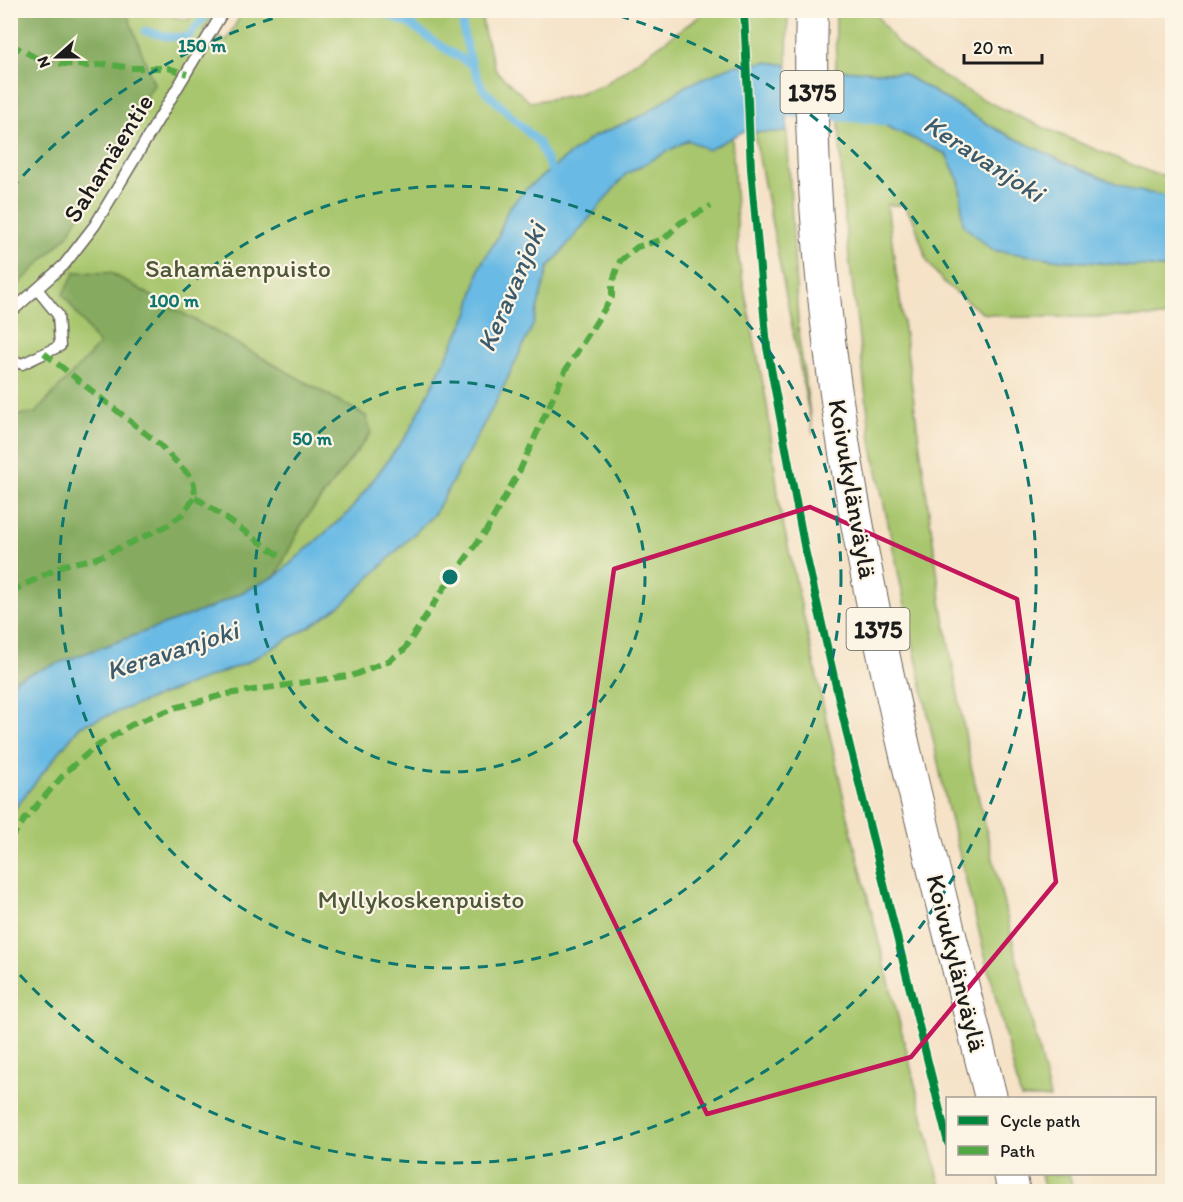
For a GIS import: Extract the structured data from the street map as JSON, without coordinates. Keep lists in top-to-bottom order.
{
  "streets": {
    "main road": ["1375", "Koivukylänväylä"],
    "lane": ["Sahamäentie"]
  },
  "water": ["Keravanjoki"],
  "parks": ["Sahamäenpuisto", "Myllykoskenpuisto"],
  "legend": ["Cycle path", "Path"],
  "scale_bar": "20 m",
  "north": "left",
  "rings": ["150 m", "100 m", "50 m"]
}
